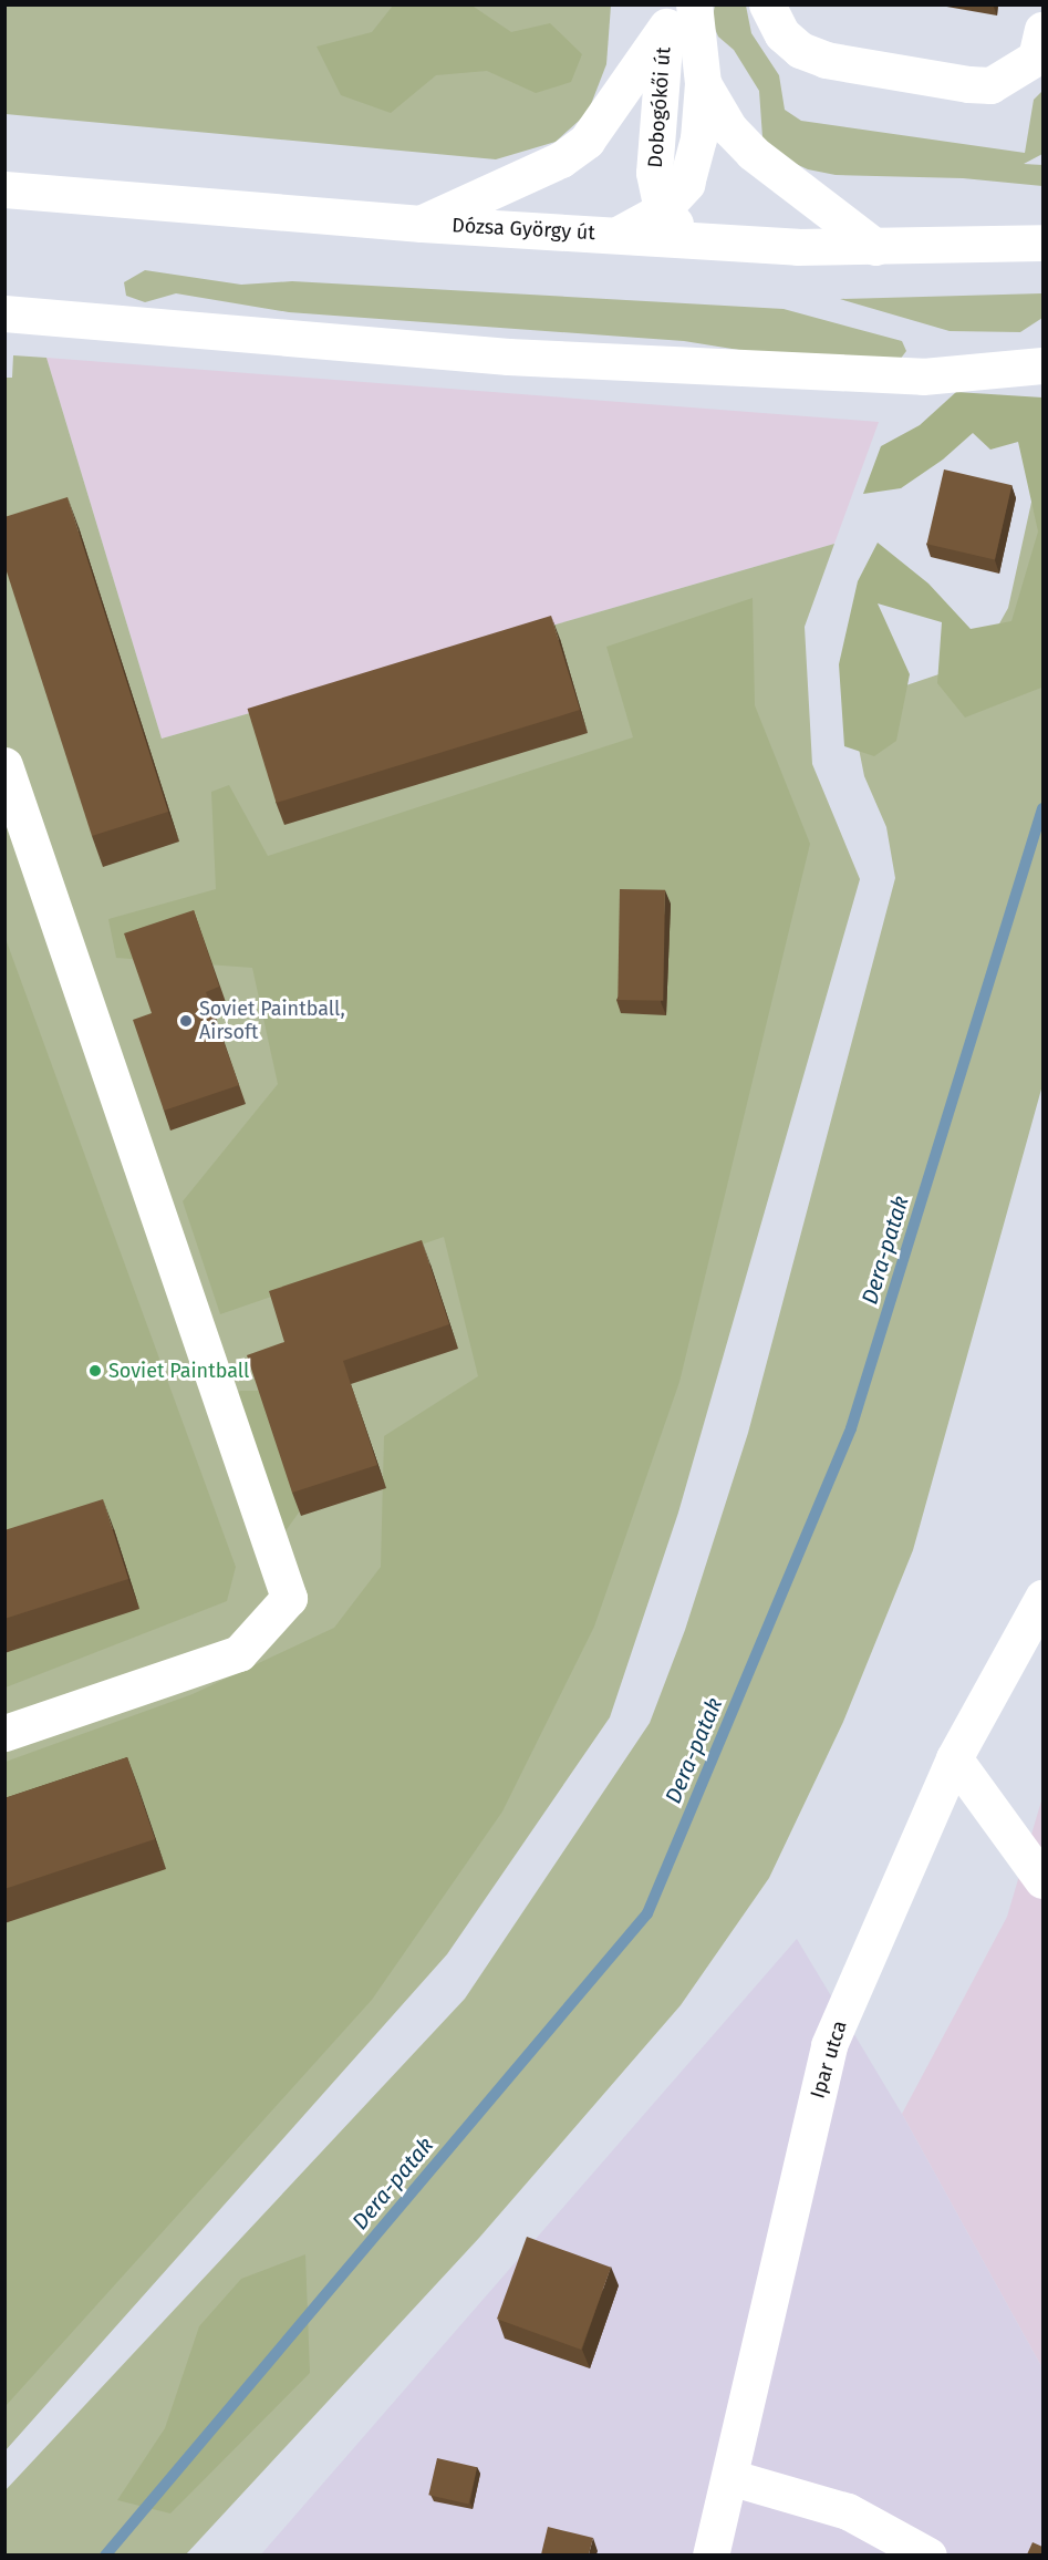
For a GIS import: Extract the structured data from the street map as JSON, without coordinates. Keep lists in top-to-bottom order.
{
  "streets": {
    "main road": ["Dobogókői út", "Dózsa György út", "Ipar utca"]
  },
  "crossings": [
    ["Dobogókői út", "Dózsa György út"]
  ],
  "water": ["Dera-patak"],
  "places": ["Soviet Paintball, Airsoft", "Soviet Paintball"]
}
